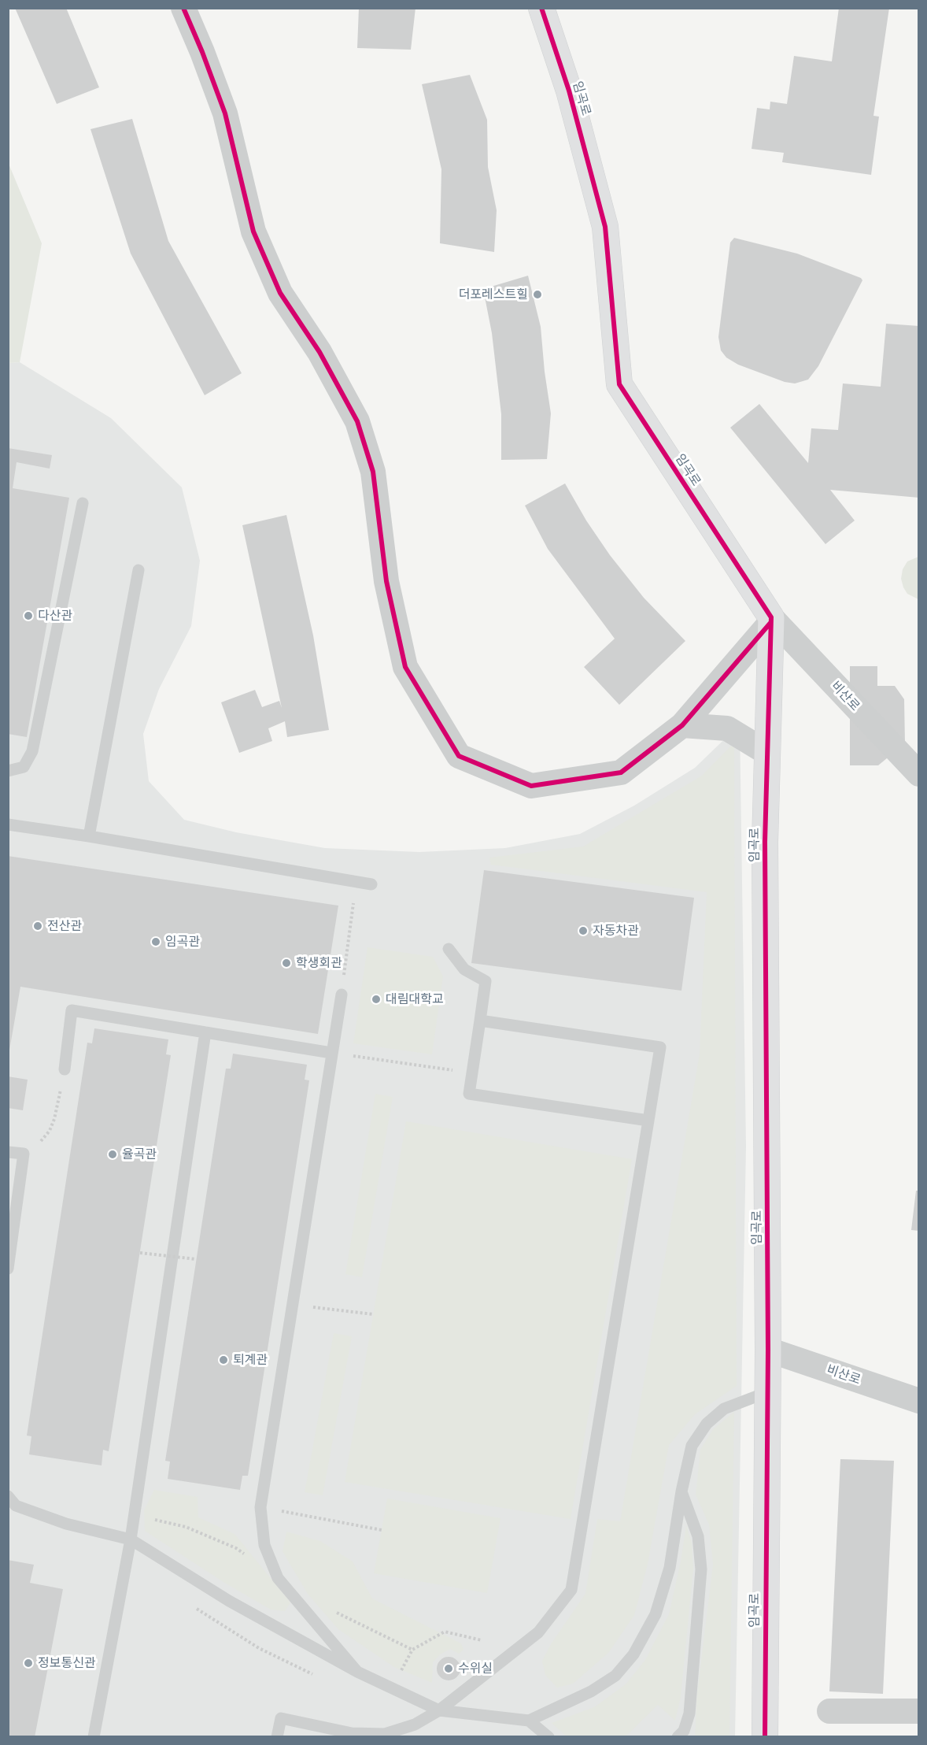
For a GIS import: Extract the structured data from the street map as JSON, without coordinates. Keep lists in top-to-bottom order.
{
  "streets": {
    "street": ["임곡로", "비산로"]
  },
  "crossings": [
    ["임곡로", "비산로"]
  ],
  "places": [
    "더포레스트힐",
    "다산관",
    "전산관",
    "자동차관",
    "임곡관",
    "학생회관",
    "대림대학교",
    "율곡관",
    "퇴계관",
    "정보통신관",
    "수위실"
  ]
}
